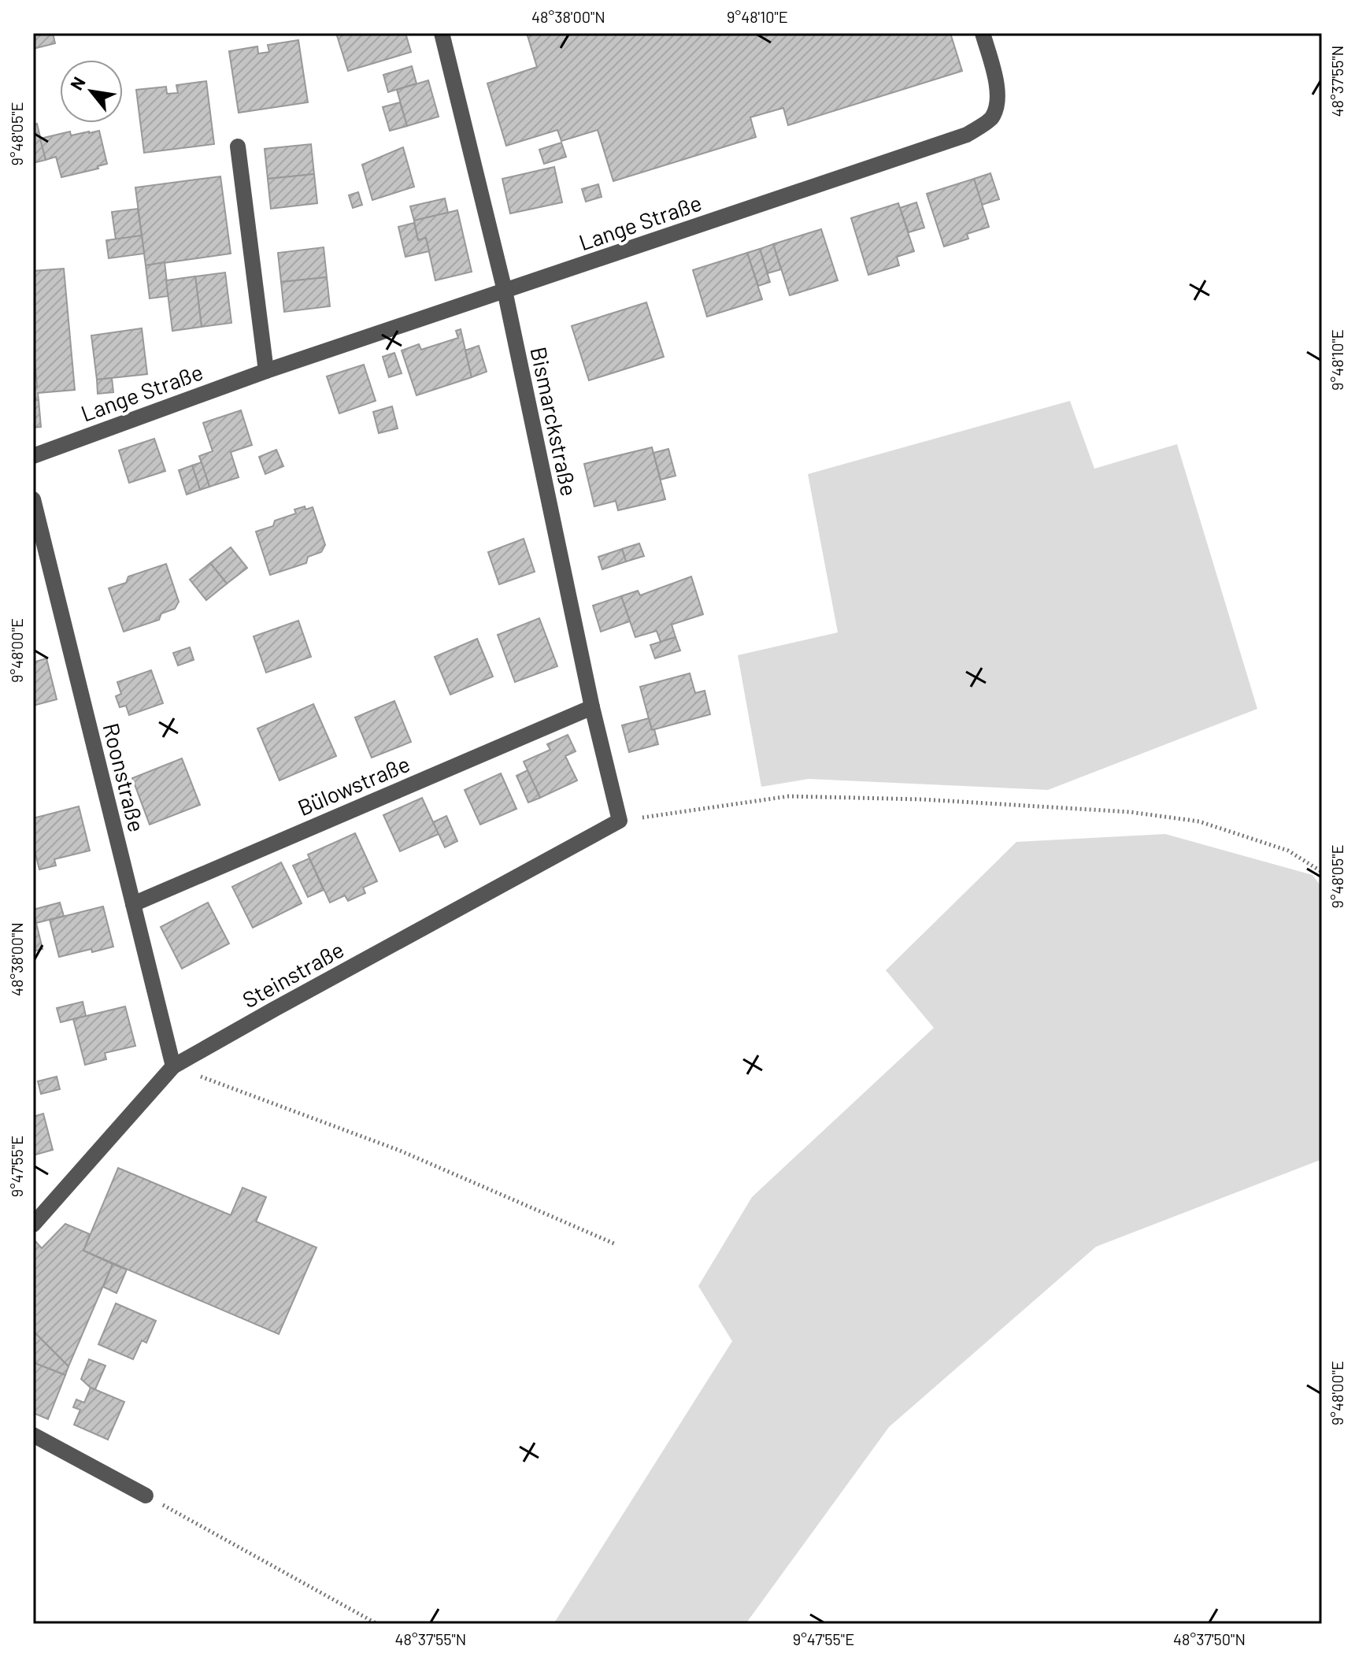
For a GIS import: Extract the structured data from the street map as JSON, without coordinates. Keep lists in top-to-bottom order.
{
  "streets": {
    "street": [
      "Lange Straße",
      "Bismarckstraße",
      "Roonstraße",
      "Bülowstraße",
      "Steinstraße"
    ]
  },
  "crossings": [
    ["Lange Straße", "Bismarckstraße"],
    ["Bismarckstraße", "Bülowstraße"],
    ["Bismarckstraße", "Steinstraße"],
    ["Roonstraße", "Bülowstraße"],
    ["Roonstraße", "Steinstraße"]
  ],
  "north": "top left",
  "coordinates": [
    "48°38'00\"N",
    "9°48'10\"E",
    "48°37'55\"N",
    "9°48'05\"E",
    "9°48'00\"E",
    "9°47'55\"E",
    "48°37'50\"N"
  ]
}
